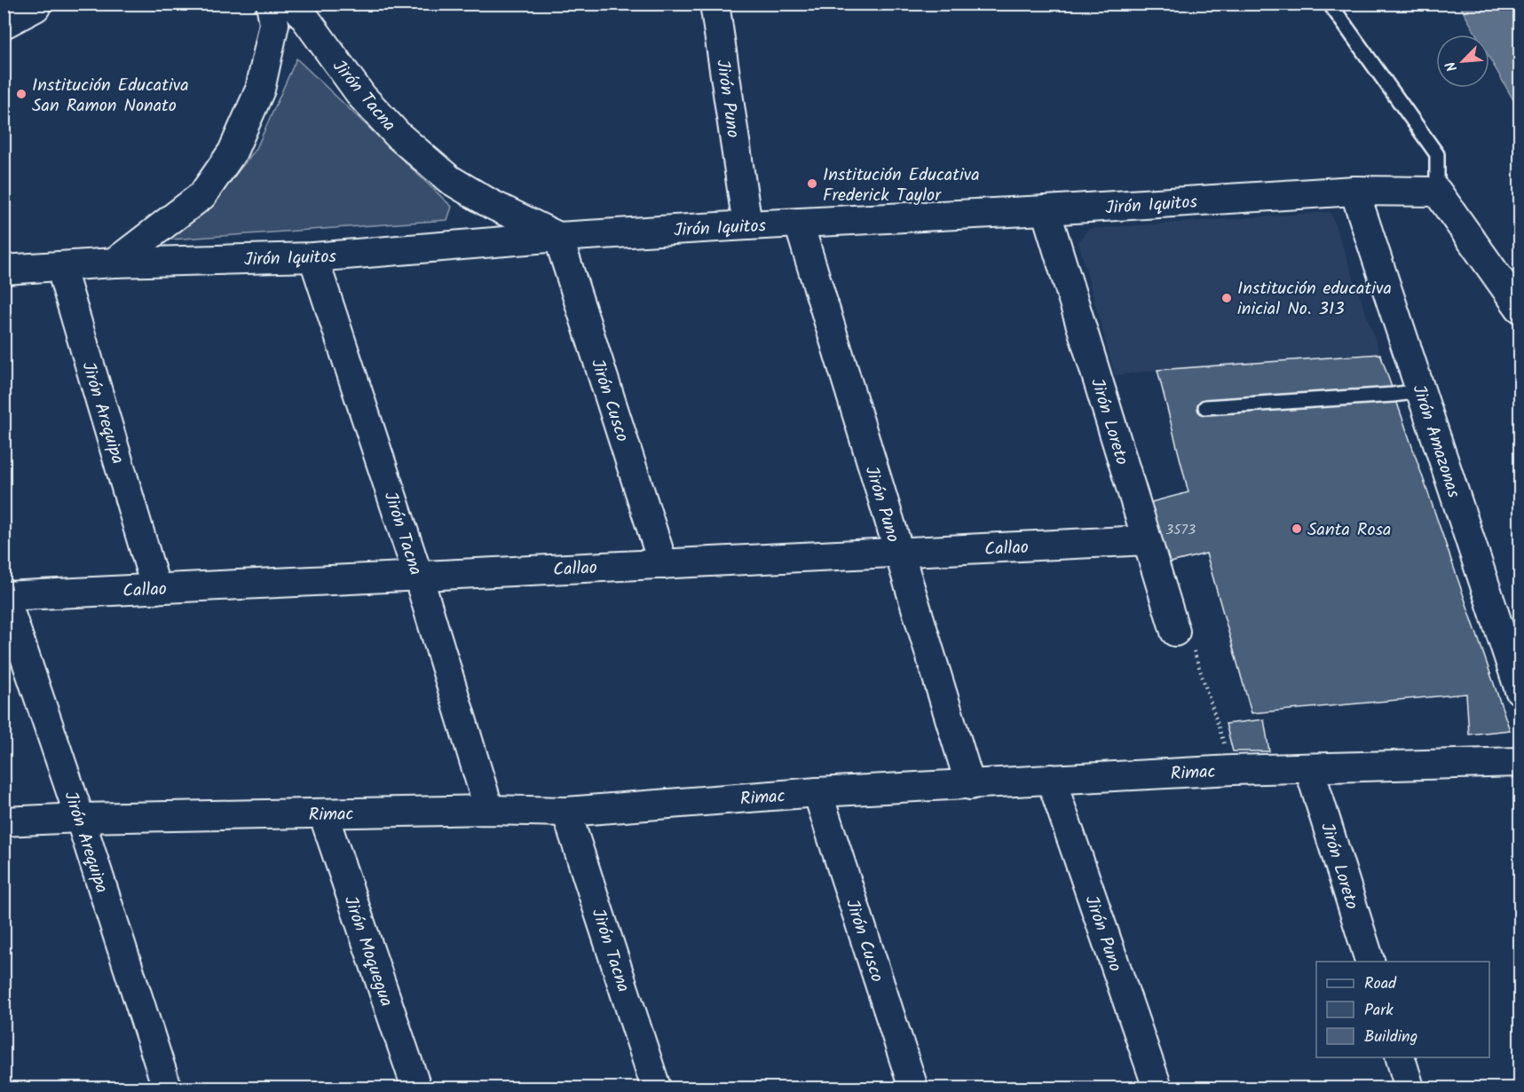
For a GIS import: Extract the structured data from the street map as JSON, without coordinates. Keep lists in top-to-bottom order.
{
  "streets": {
    "street": [
      "Jirón Tacna",
      "Jirón Puno",
      "Jirón Iquitos",
      "Jirón Cusco",
      "Jirón Arequipa",
      "Jirón Loreto",
      "Jirón Amazonas",
      "Callao",
      "Rimac",
      "Jirón Moquegua"
    ]
  },
  "crossings": [
    ["Jirón Tacna", "Jirón Iquitos"],
    ["Jirón Tacna", "Jirón Cusco"],
    ["Jirón Tacna", "Callao"],
    ["Jirón Tacna", "Rimac"],
    ["Jirón Puno", "Jirón Iquitos"],
    ["Jirón Puno", "Callao"],
    ["Jirón Puno", "Rimac"],
    ["Jirón Iquitos", "Jirón Cusco"],
    ["Jirón Iquitos", "Jirón Arequipa"],
    ["Jirón Iquitos", "Jirón Loreto"],
    ["Jirón Iquitos", "Jirón Amazonas"],
    ["Jirón Cusco", "Callao"],
    ["Jirón Cusco", "Rimac"],
    ["Jirón Arequipa", "Callao"],
    ["Jirón Arequipa", "Rimac"],
    ["Jirón Loreto", "Callao"],
    ["Jirón Loreto", "Rimac"],
    ["Rimac", "Jirón Moquegua"]
  ],
  "places": [
    "Institución Educativa San Ramon Nonato",
    "Institución Educativa Frederick Taylor",
    "Institución educativa inicial No. 313",
    "Santa Rosa"
  ],
  "house_numbers": ["3573"],
  "legend": ["Road", "Park", "Building"],
  "north": "bottom left"
}
